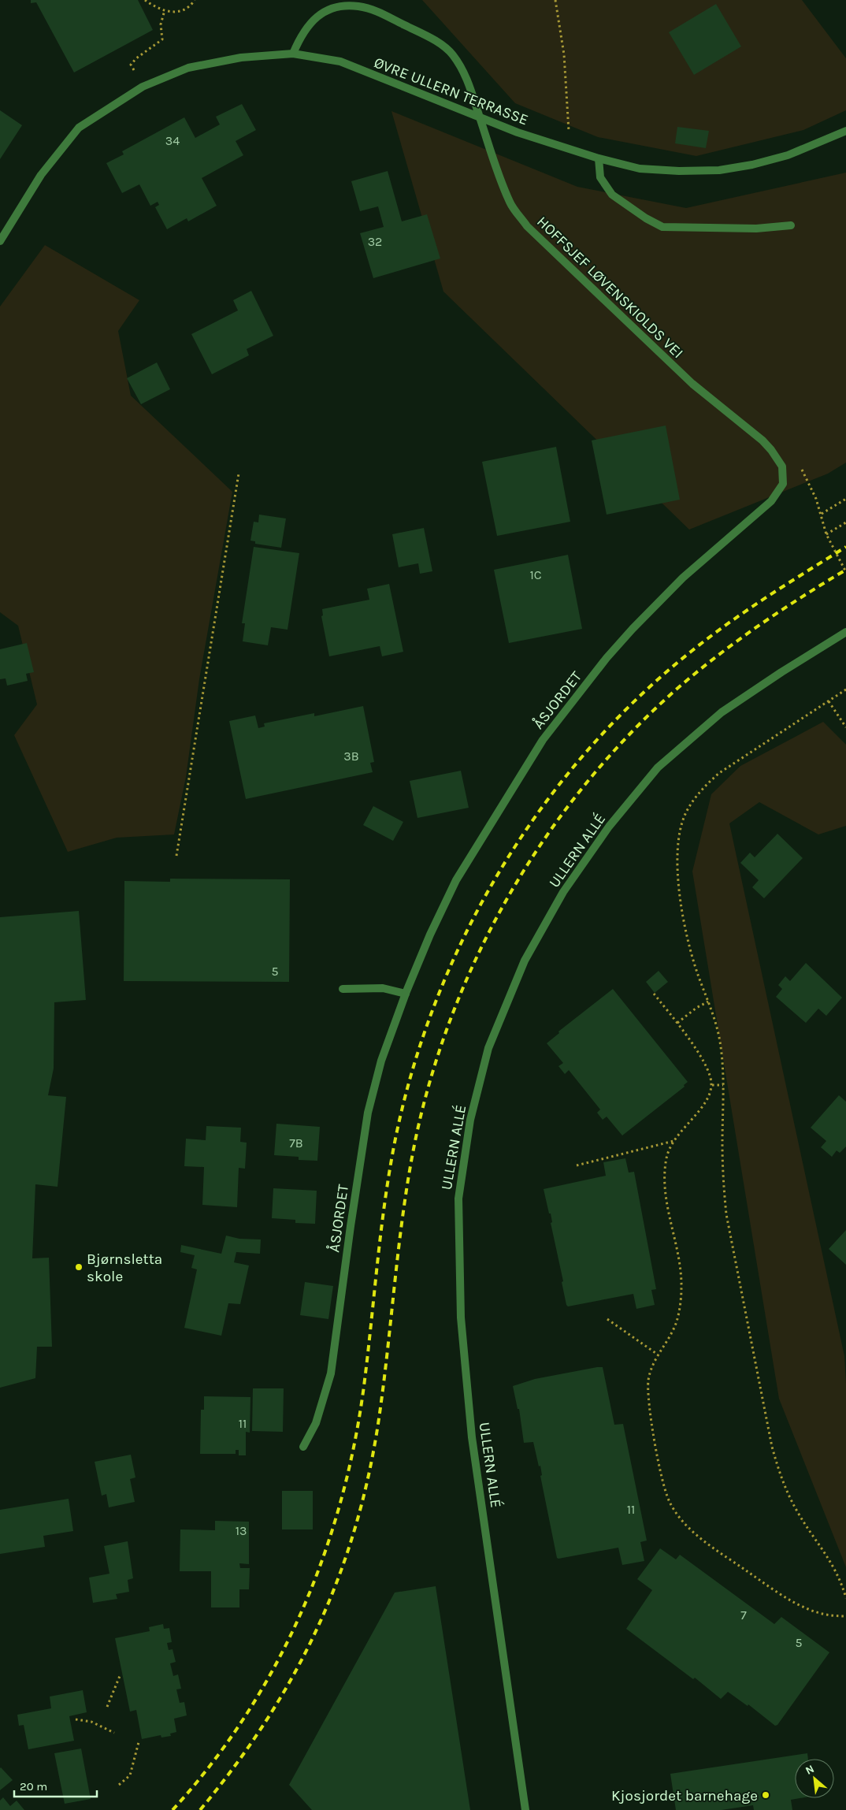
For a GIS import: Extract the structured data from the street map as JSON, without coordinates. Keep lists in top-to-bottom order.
{
  "streets": {
    "street": [
      "ØVRE ULLERN TERRASSE",
      "HOFFSJEF LØVENSKIOLDS VEI",
      "ÅSJORDET",
      "ULLERN ALLÉ"
    ]
  },
  "crossings": [
    ["ØVRE ULLERN TERRASSE", "HOFFSJEF LØVENSKIOLDS VEI"],
    ["HOFFSJEF LØVENSKIOLDS VEI", "ÅSJORDET"]
  ],
  "places": ["Bjørnsletta skole", "Kjosjordet barnehage"],
  "house_numbers": [
    "34",
    "32",
    "1C",
    "3B",
    "5",
    "7B",
    "11",
    "11",
    "13",
    "7",
    "5"
  ],
  "scale_bar": "20 m",
  "north": "top left"
}
